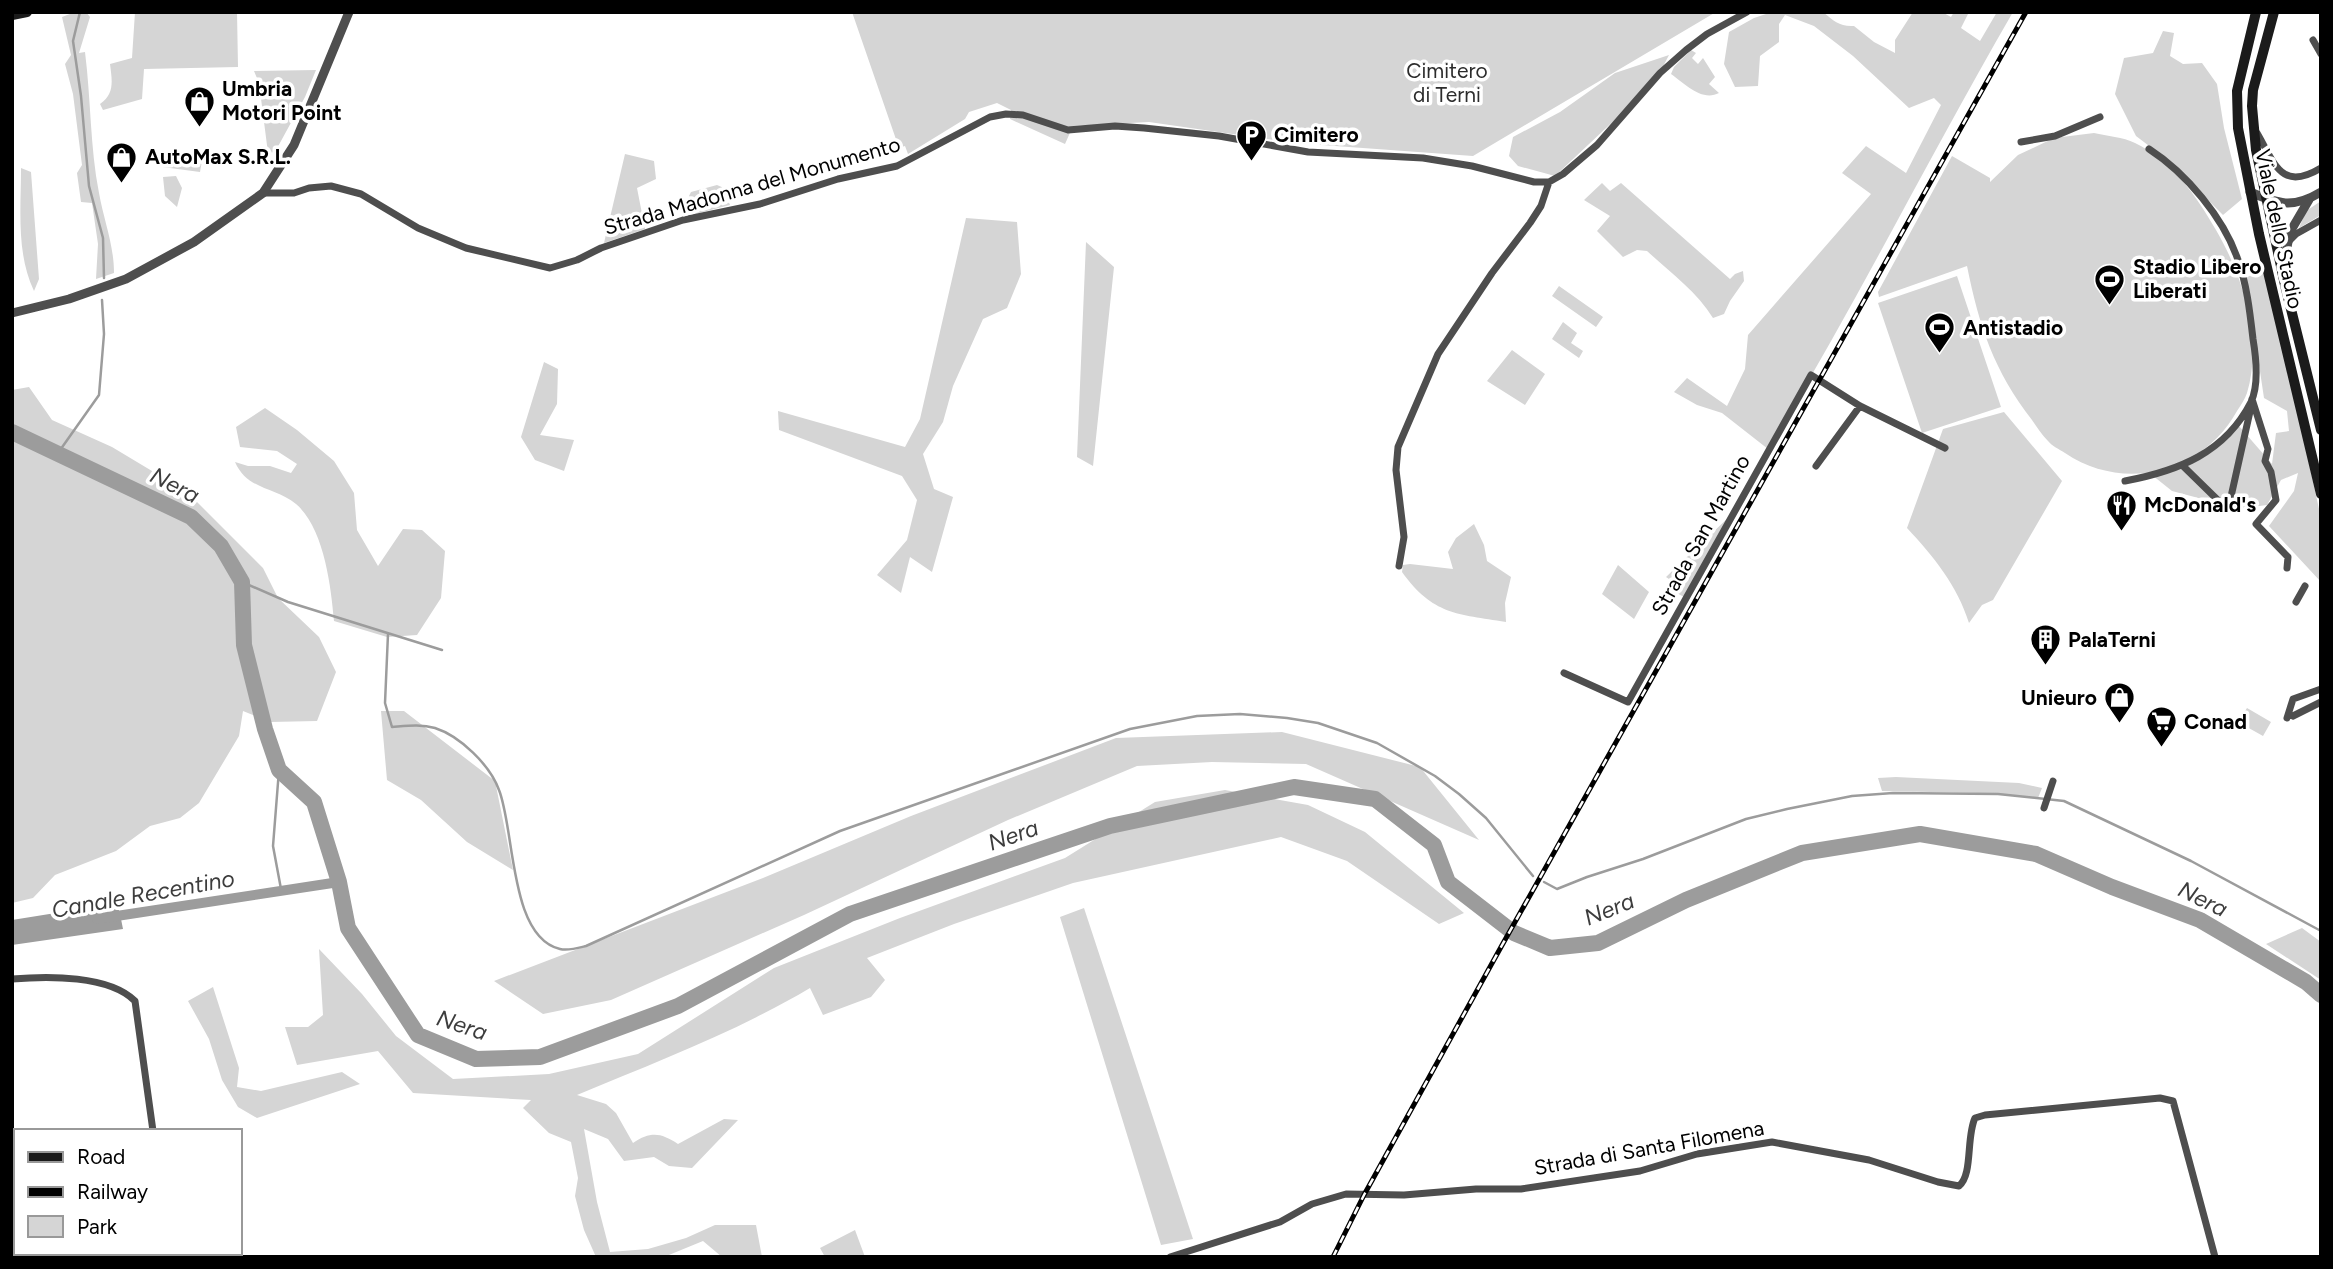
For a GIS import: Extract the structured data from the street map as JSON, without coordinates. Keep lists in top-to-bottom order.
{
  "streets": {
    "main road": ["Viale dello Stadio"],
    "street": ["Strada Madonna del Monumento", "Strada San Martino", "Strada di Santa Filomena"]
  },
  "water": ["Nera", "Canale Recentino"],
  "parks": ["Cimitero di Terni"],
  "places": {
    "shop": ["Umbria Motori Point", "AutoMax S.R.L.", "Unieuro"],
    "parking": ["Cimitero"],
    "sports": ["Stadio Libero Liberati", "Antistadio"],
    "restaurant": ["McDonald's"],
    "building": ["PalaTerni"],
    "supermarket": ["Conad"]
  },
  "legend": ["Road", "Railway", "Park"]
}
